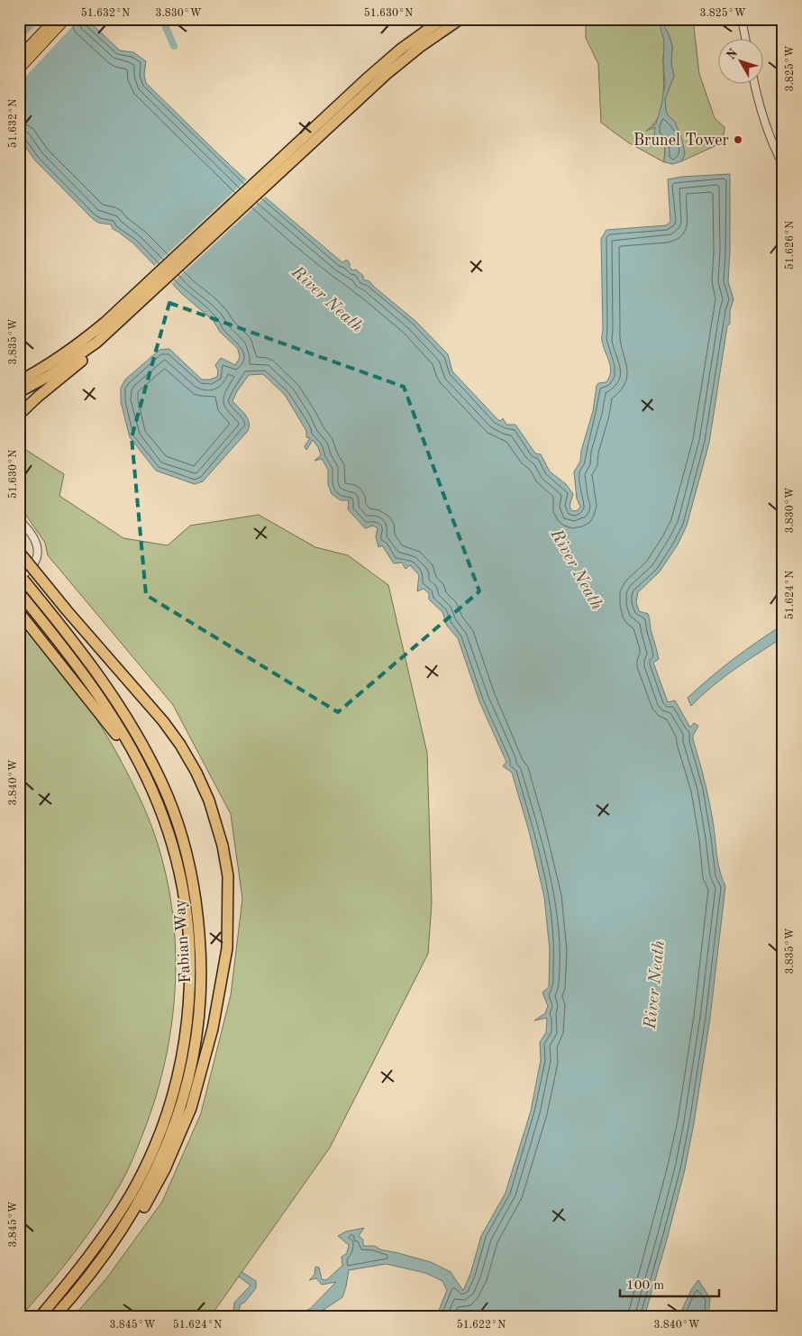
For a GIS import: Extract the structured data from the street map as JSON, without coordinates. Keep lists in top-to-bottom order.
{
  "streets": {
    "highway": ["Fabian Way"]
  },
  "water": ["River Neath"],
  "places": ["Brunel Tower"],
  "scale_bar": "100 m",
  "north": "top left",
  "coordinates": [
    "51.632°N",
    "3.830°W",
    "51.630°N",
    "3.825°W",
    "51.626°N",
    "3.835°W",
    "51.624°N",
    "3.840°W",
    "3.845°W",
    "51.622°N"
  ]
}
